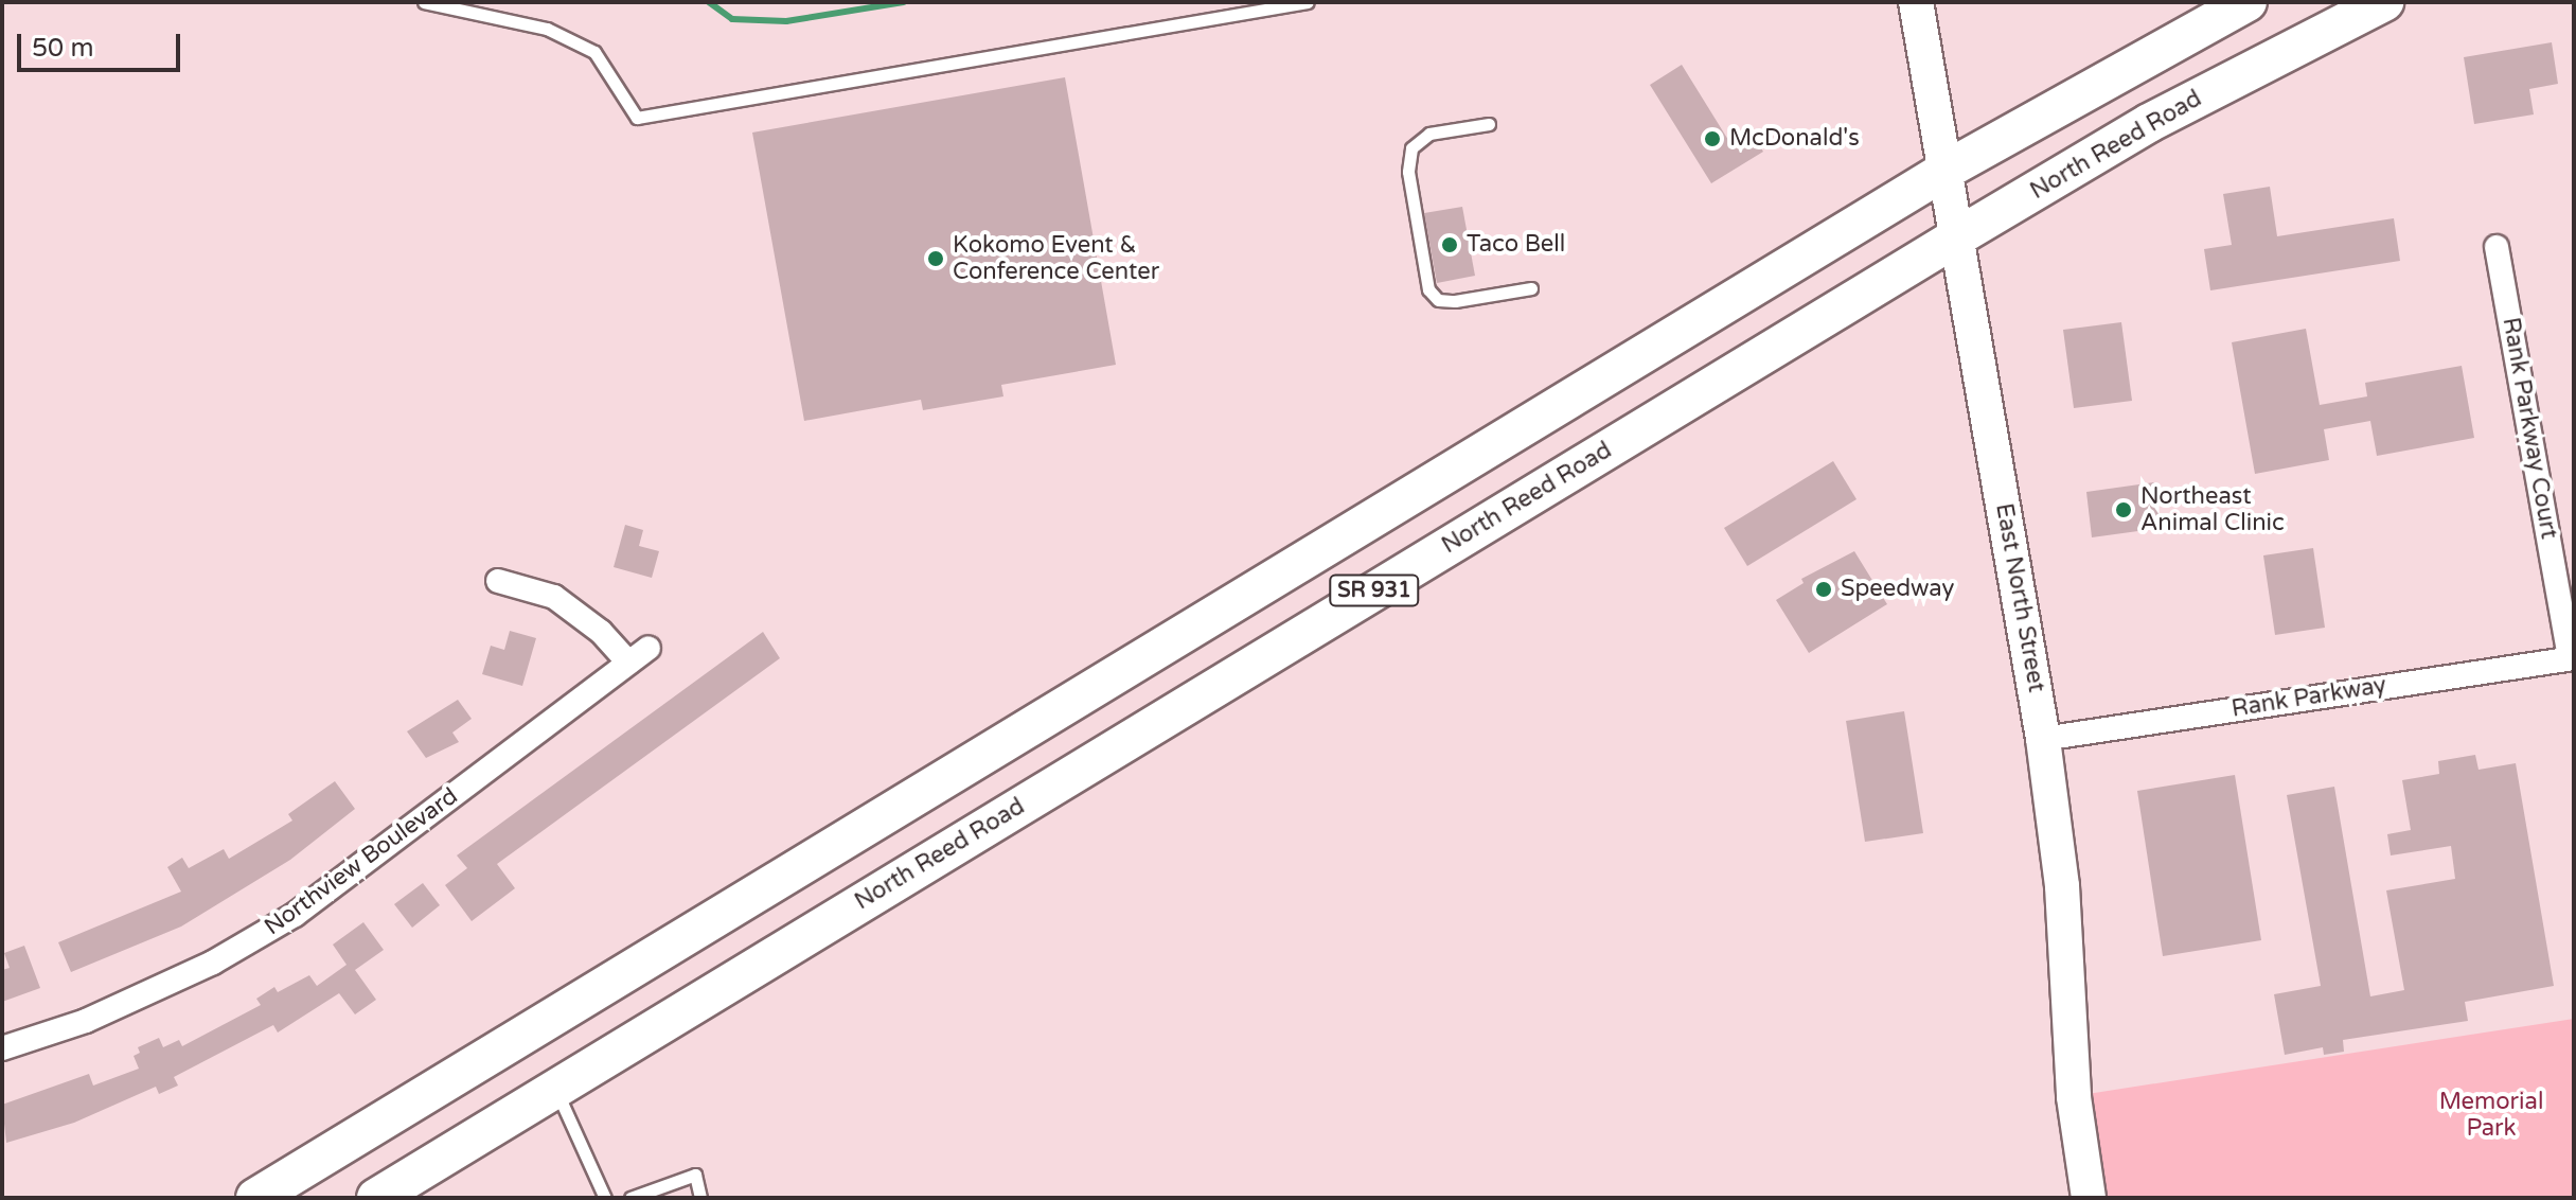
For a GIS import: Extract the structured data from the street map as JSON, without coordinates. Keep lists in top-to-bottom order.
{
  "streets": {
    "main road": ["North Reed Road", "SR 931"],
    "street": [
      "Rank Parkway Court",
      "East North Street",
      "Rank Parkway",
      "Northview Boulevard"
    ]
  },
  "crossings": [
    ["North Reed Road", "East North Street"],
    ["Rank Parkway Court", "Rank Parkway"],
    ["SR 931", "East North Street"],
    ["East North Street", "Rank Parkway"]
  ],
  "parks": ["Memorial Park"],
  "places": [
    "McDonald's",
    "Taco Bell",
    "Kokomo Event & Conference Center",
    "Northeast Animal Clinic",
    "Speedway"
  ],
  "scale_bar": "50 m"
}
